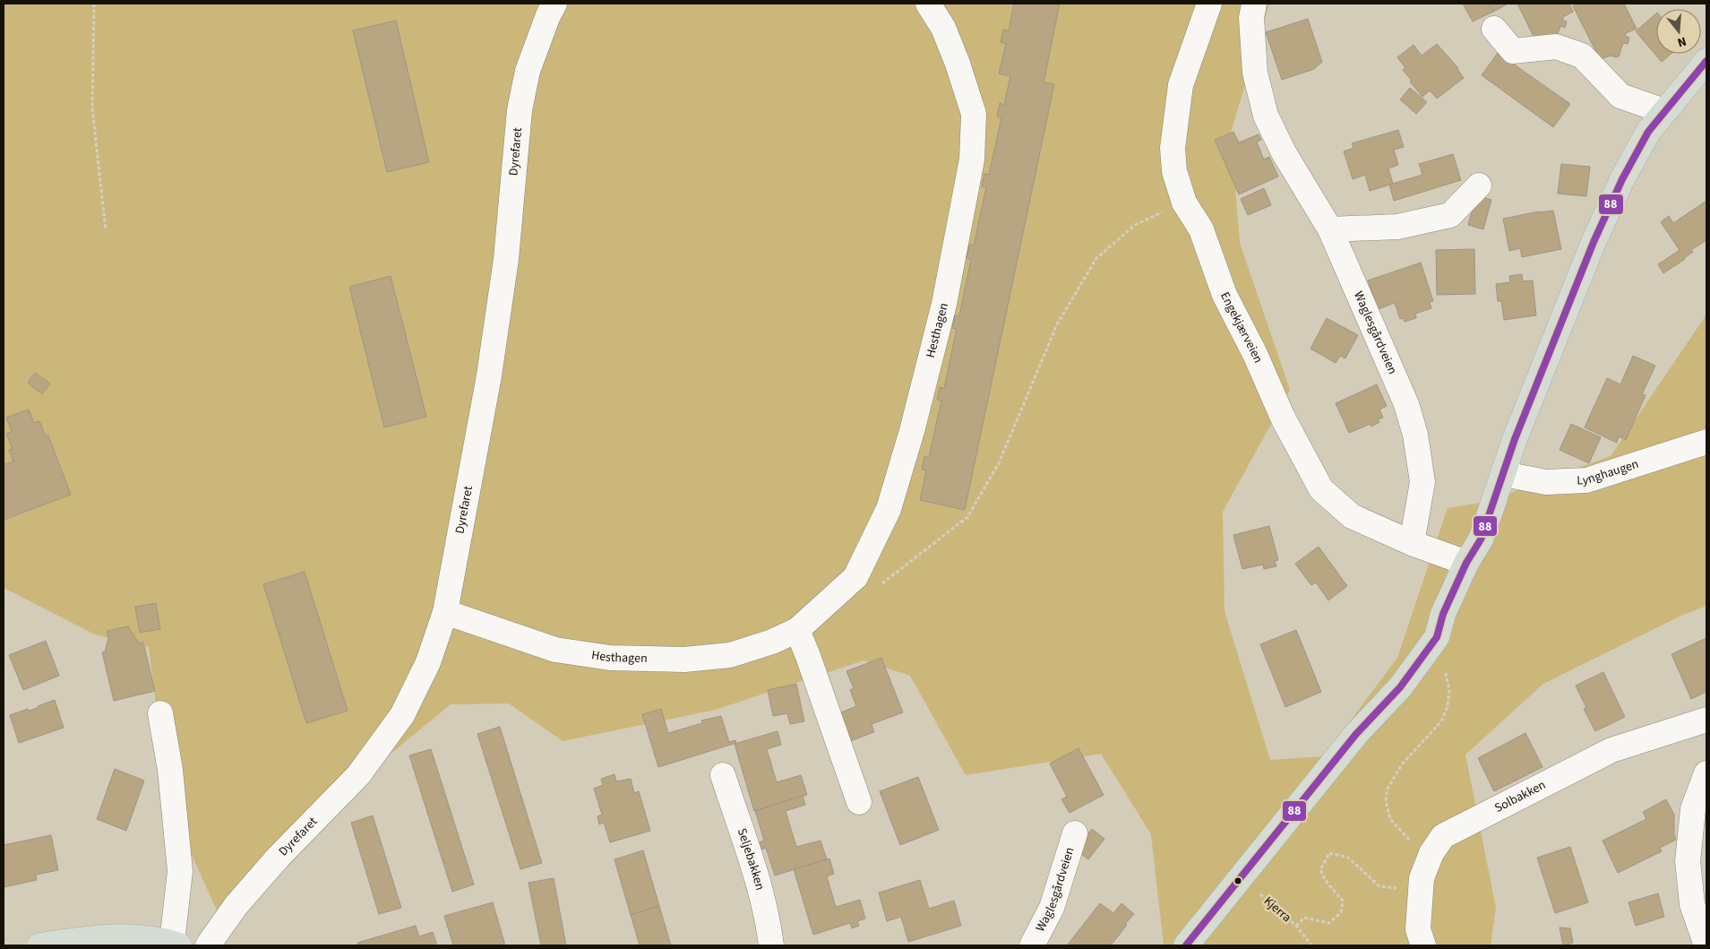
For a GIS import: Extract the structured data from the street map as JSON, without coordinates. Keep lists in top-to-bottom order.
{
  "streets": {
    "street": [
      "Dyrefaret",
      "Engekjærveien",
      "Hesthagen",
      "Waglesgårdveien",
      "Lynghaugen",
      "Solbakken",
      "Seljebakken"
    ],
    "path": ["Kjerra"]
  },
  "crossings": [
    ["Dyrefaret", "Hesthagen"],
    ["Engekjærveien", "Waglesgårdveien"]
  ],
  "lines": ["transit line 88"],
  "north": "bottom"
}
